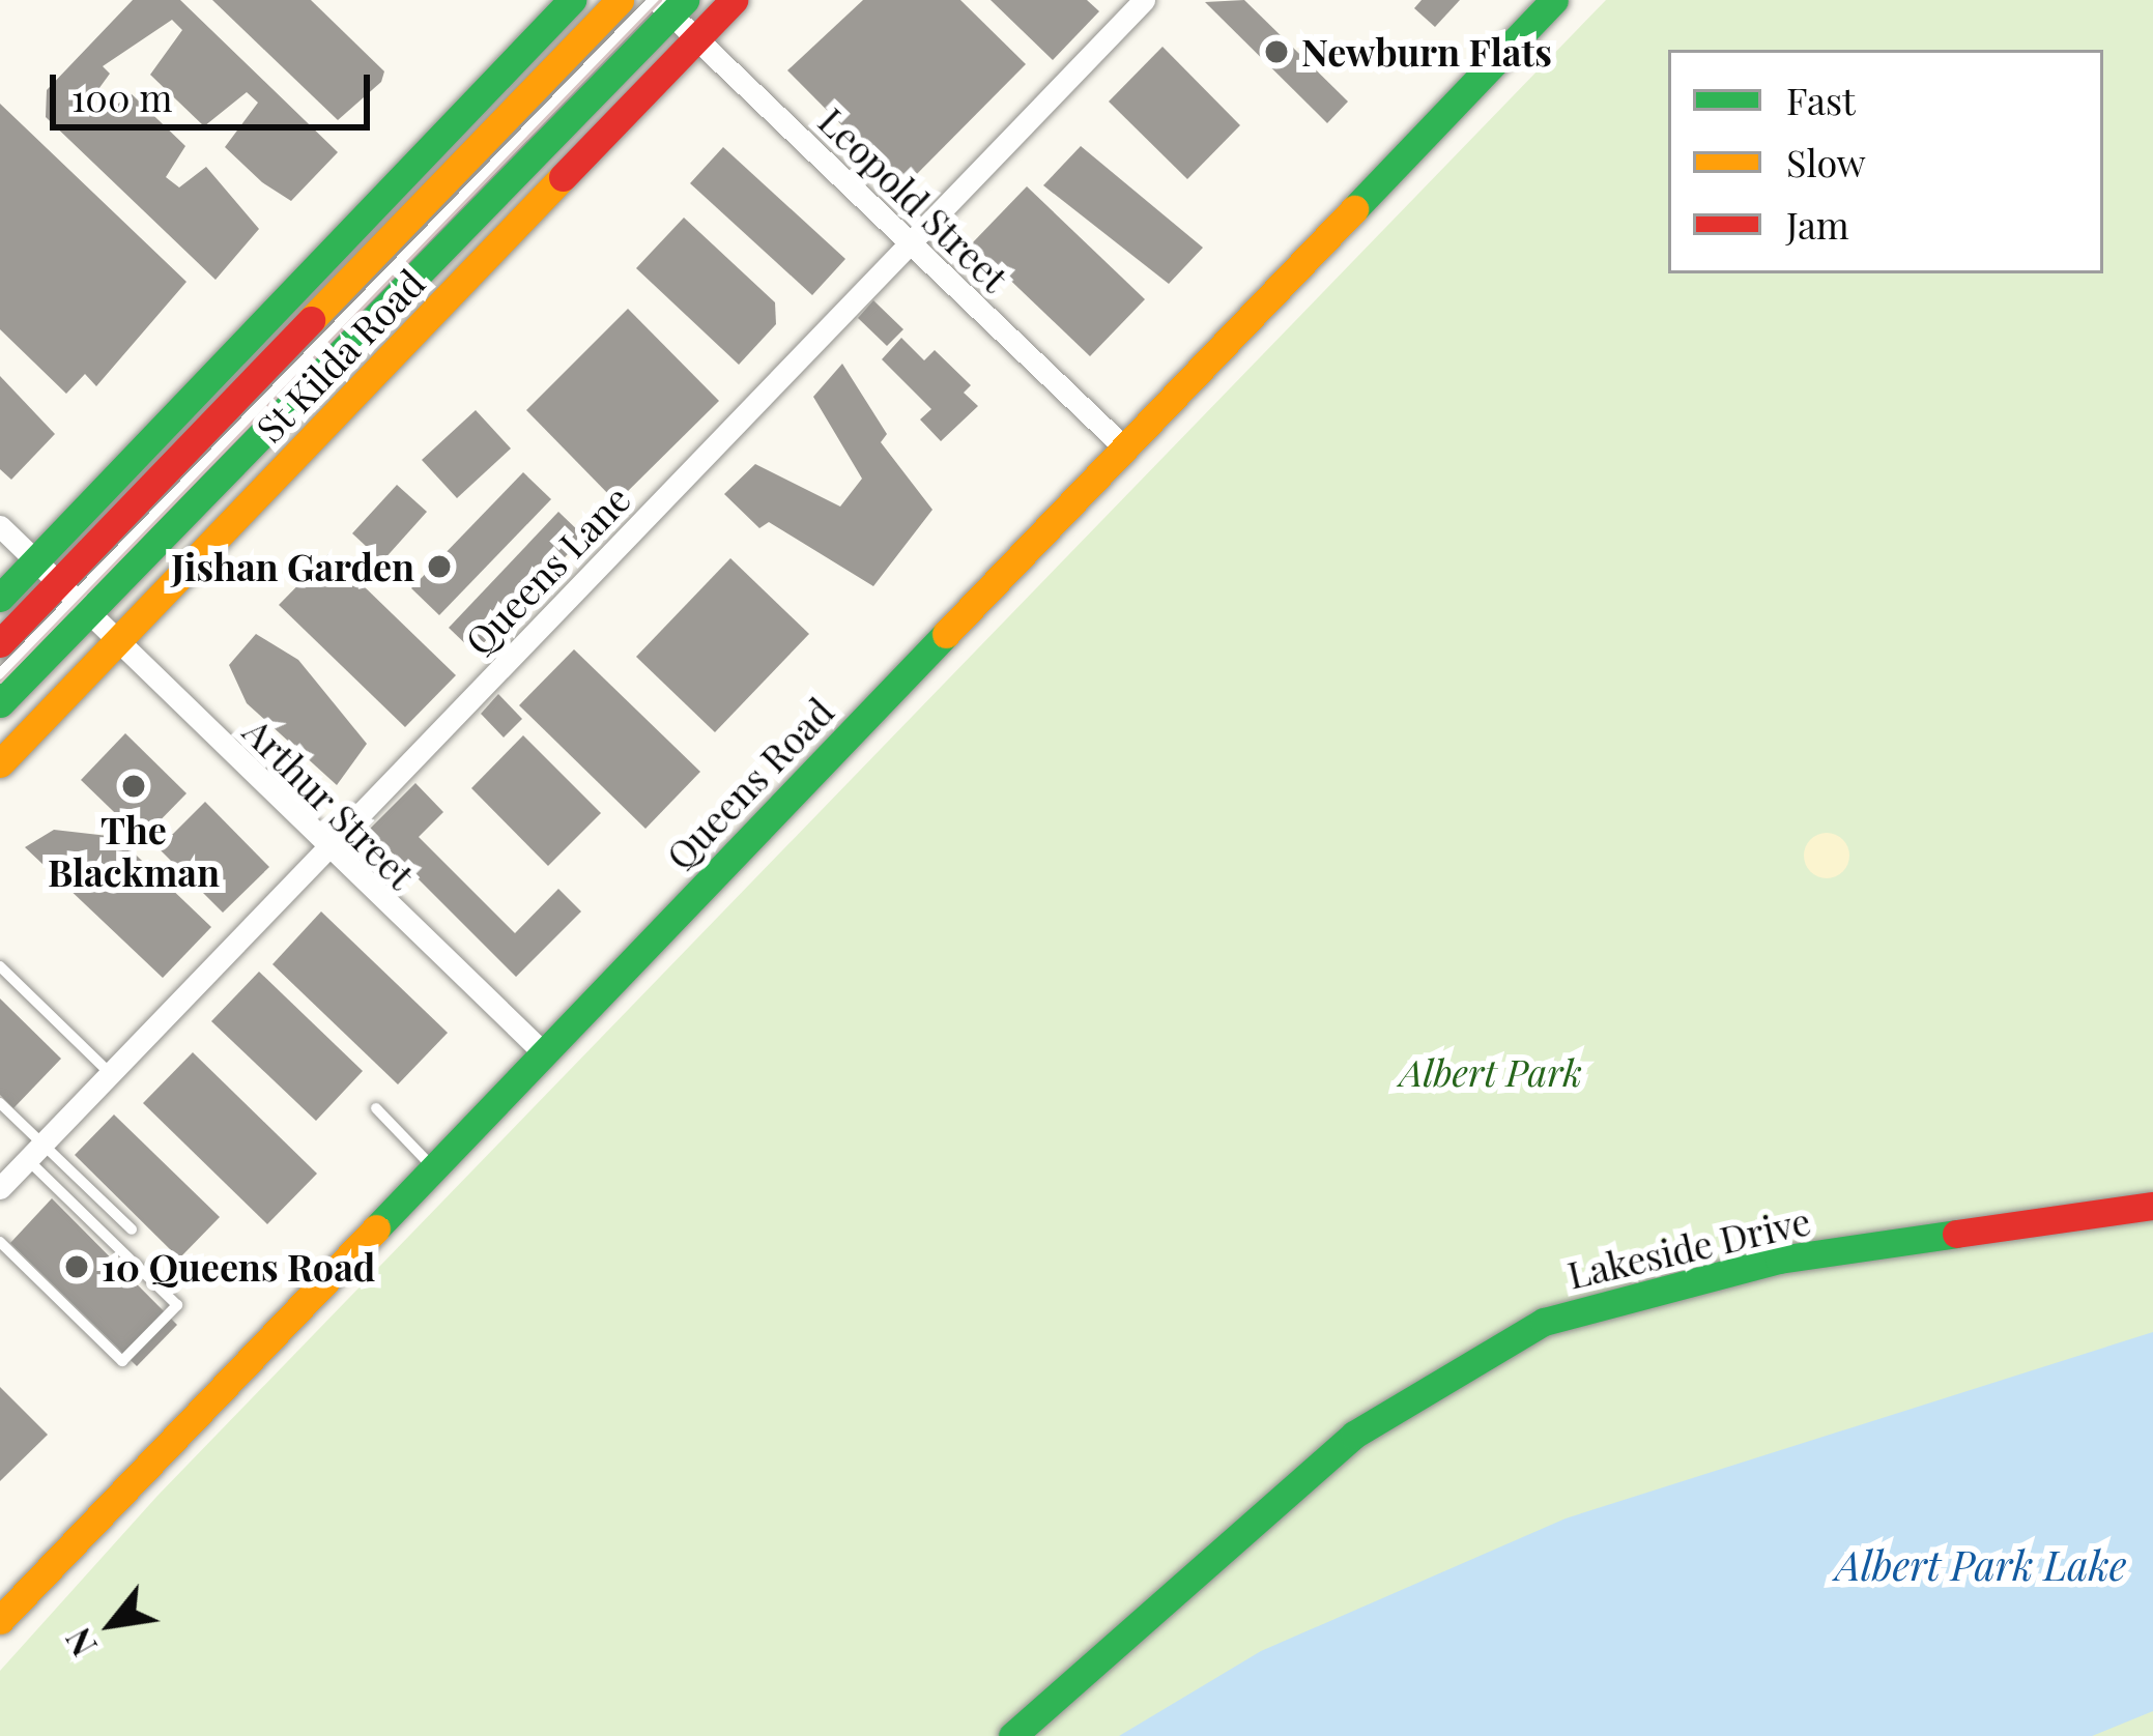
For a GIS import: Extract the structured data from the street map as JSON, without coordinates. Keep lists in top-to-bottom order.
{
  "streets": {
    "main road": ["St Kilda Road", "Queens Road", "Lakeside Drive"],
    "street": ["Leopold Street", "Queens Lane", "Arthur Street"]
  },
  "crossings": [
    ["Leopold Street", "St Kilda Road"],
    ["Leopold Street", "Queens Lane"],
    ["Leopold Street", "Queens Road"],
    ["St Kilda Road", "Arthur Street"],
    ["Queens Lane", "Arthur Street"],
    ["Queens Road", "Arthur Street"]
  ],
  "water": ["Albert Park Lake"],
  "parks": ["Albert Park"],
  "places": [
    "Newburn Flats",
    "Jishan Garden",
    "The Blackman",
    "10 Queens Road"
  ],
  "legend": ["Fast", "Slow", "Jam"],
  "scale_bar": "100 m",
  "north": "bottom left"
}
